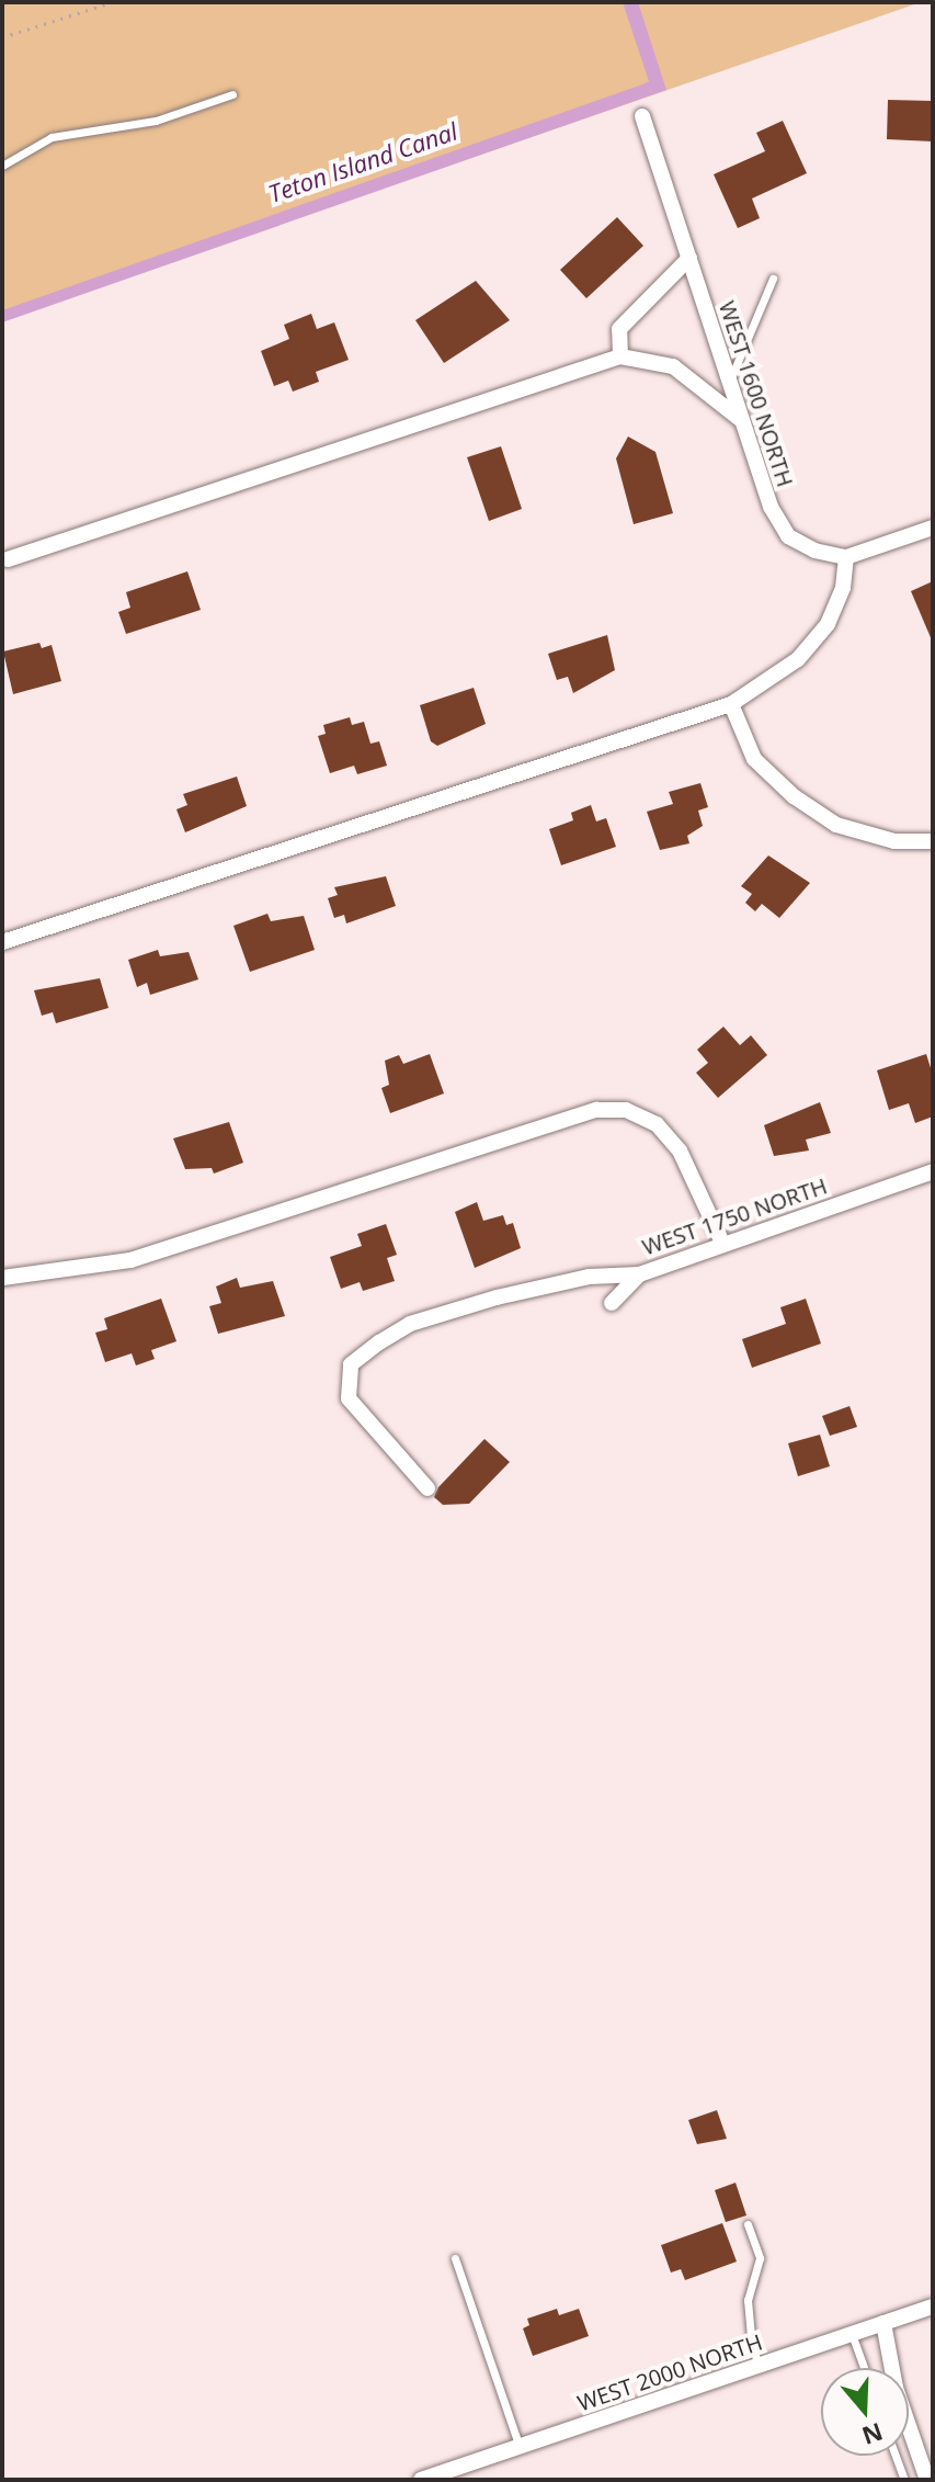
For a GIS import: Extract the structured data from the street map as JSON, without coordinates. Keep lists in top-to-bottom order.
{
  "streets": {
    "street": ["WEST 1600 NORTH", "WEST 1750 NORTH", "WEST 2000 NORTH"]
  },
  "water": ["Teton Island Canal"],
  "north": "bottom"
}
